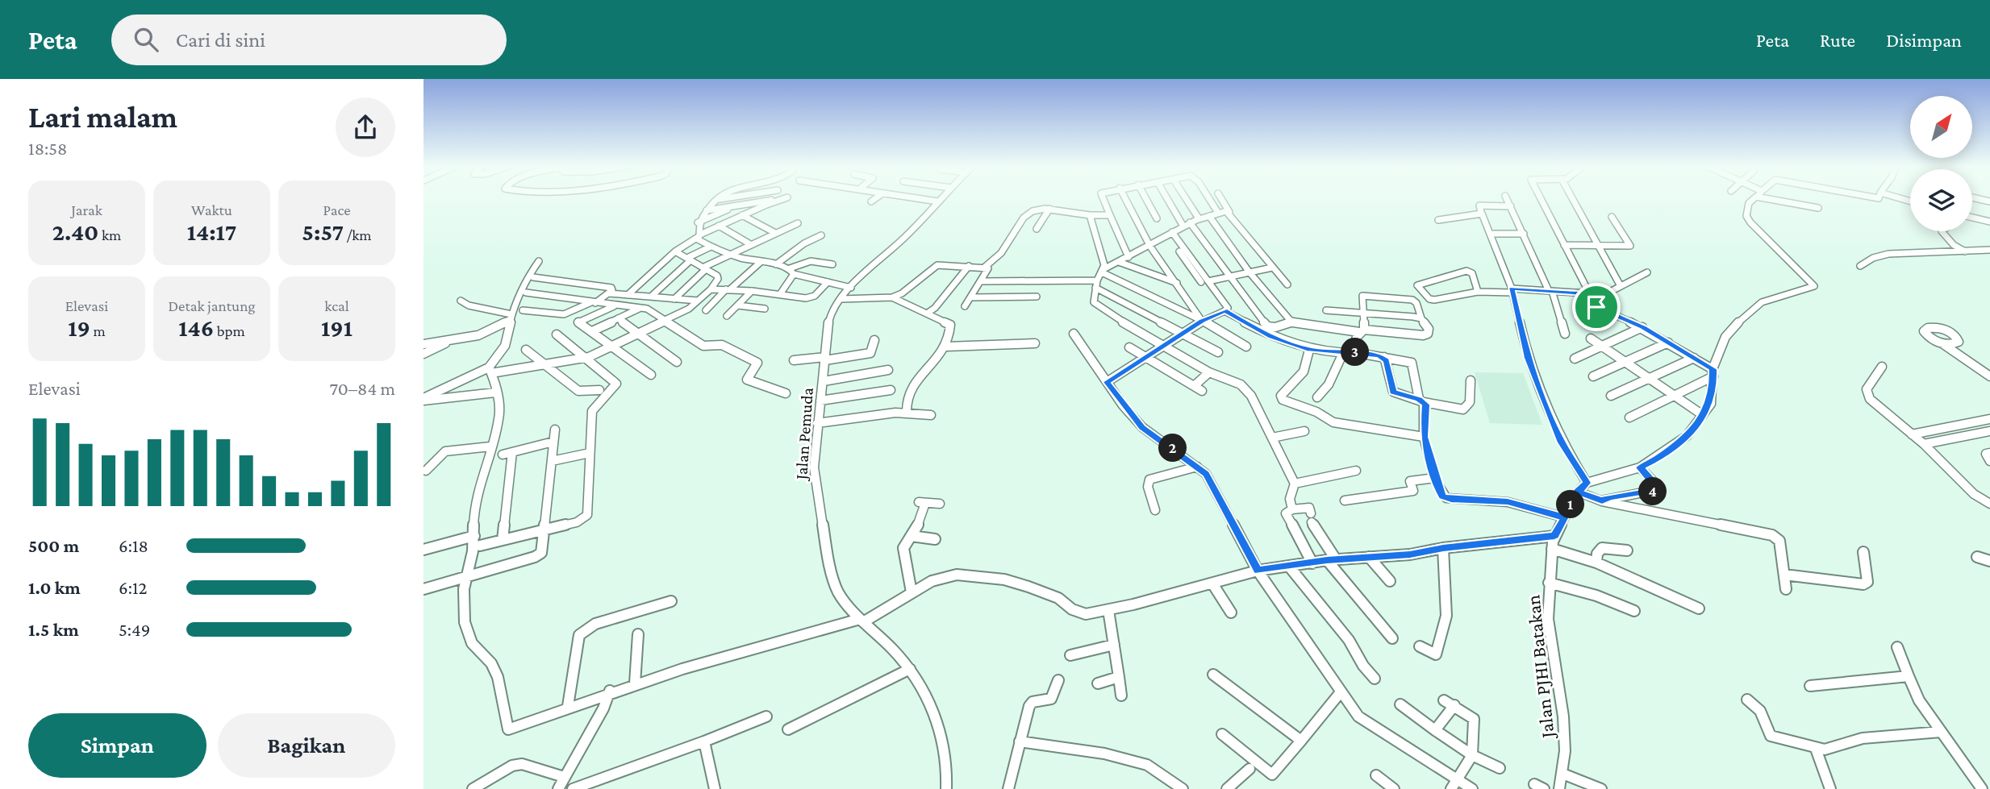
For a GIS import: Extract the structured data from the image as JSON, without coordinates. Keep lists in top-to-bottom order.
{
  "streets": {
    "street": ["Jalan Pemuda", "Jalan PJHI Batakan"]
  },
  "north": "top right",
  "page": {
    "header": "Peta",
    "search": "Cari di sini",
    "nav": ["Peta", "Rute", "Disimpan"],
    "heading": ["Lari malam", "18:58"],
    "stats": [
      ["Jarak", "2.40 km"],
      ["Waktu", "14:17"],
      ["Pace", "5:57 /km"],
      ["Elevasi", "19 m"],
      ["Detak jantung", "146 bpm"],
      ["kcal", "191"]
    ],
    "pins": [
      "3",
      "2",
      "4",
      "1"
    ],
    "chart": ["Elevasi", "70–84 m"],
    "list": [
      {
        "name": "500 m",
        "note": "6:18"
      },
      {
        "name": "1.0 km",
        "note": "6:12"
      },
      {
        "name": "1.5 km",
        "note": "5:49"
      }
    ],
    "buttons": ["Simpan", "Bagikan"]
  }
}
